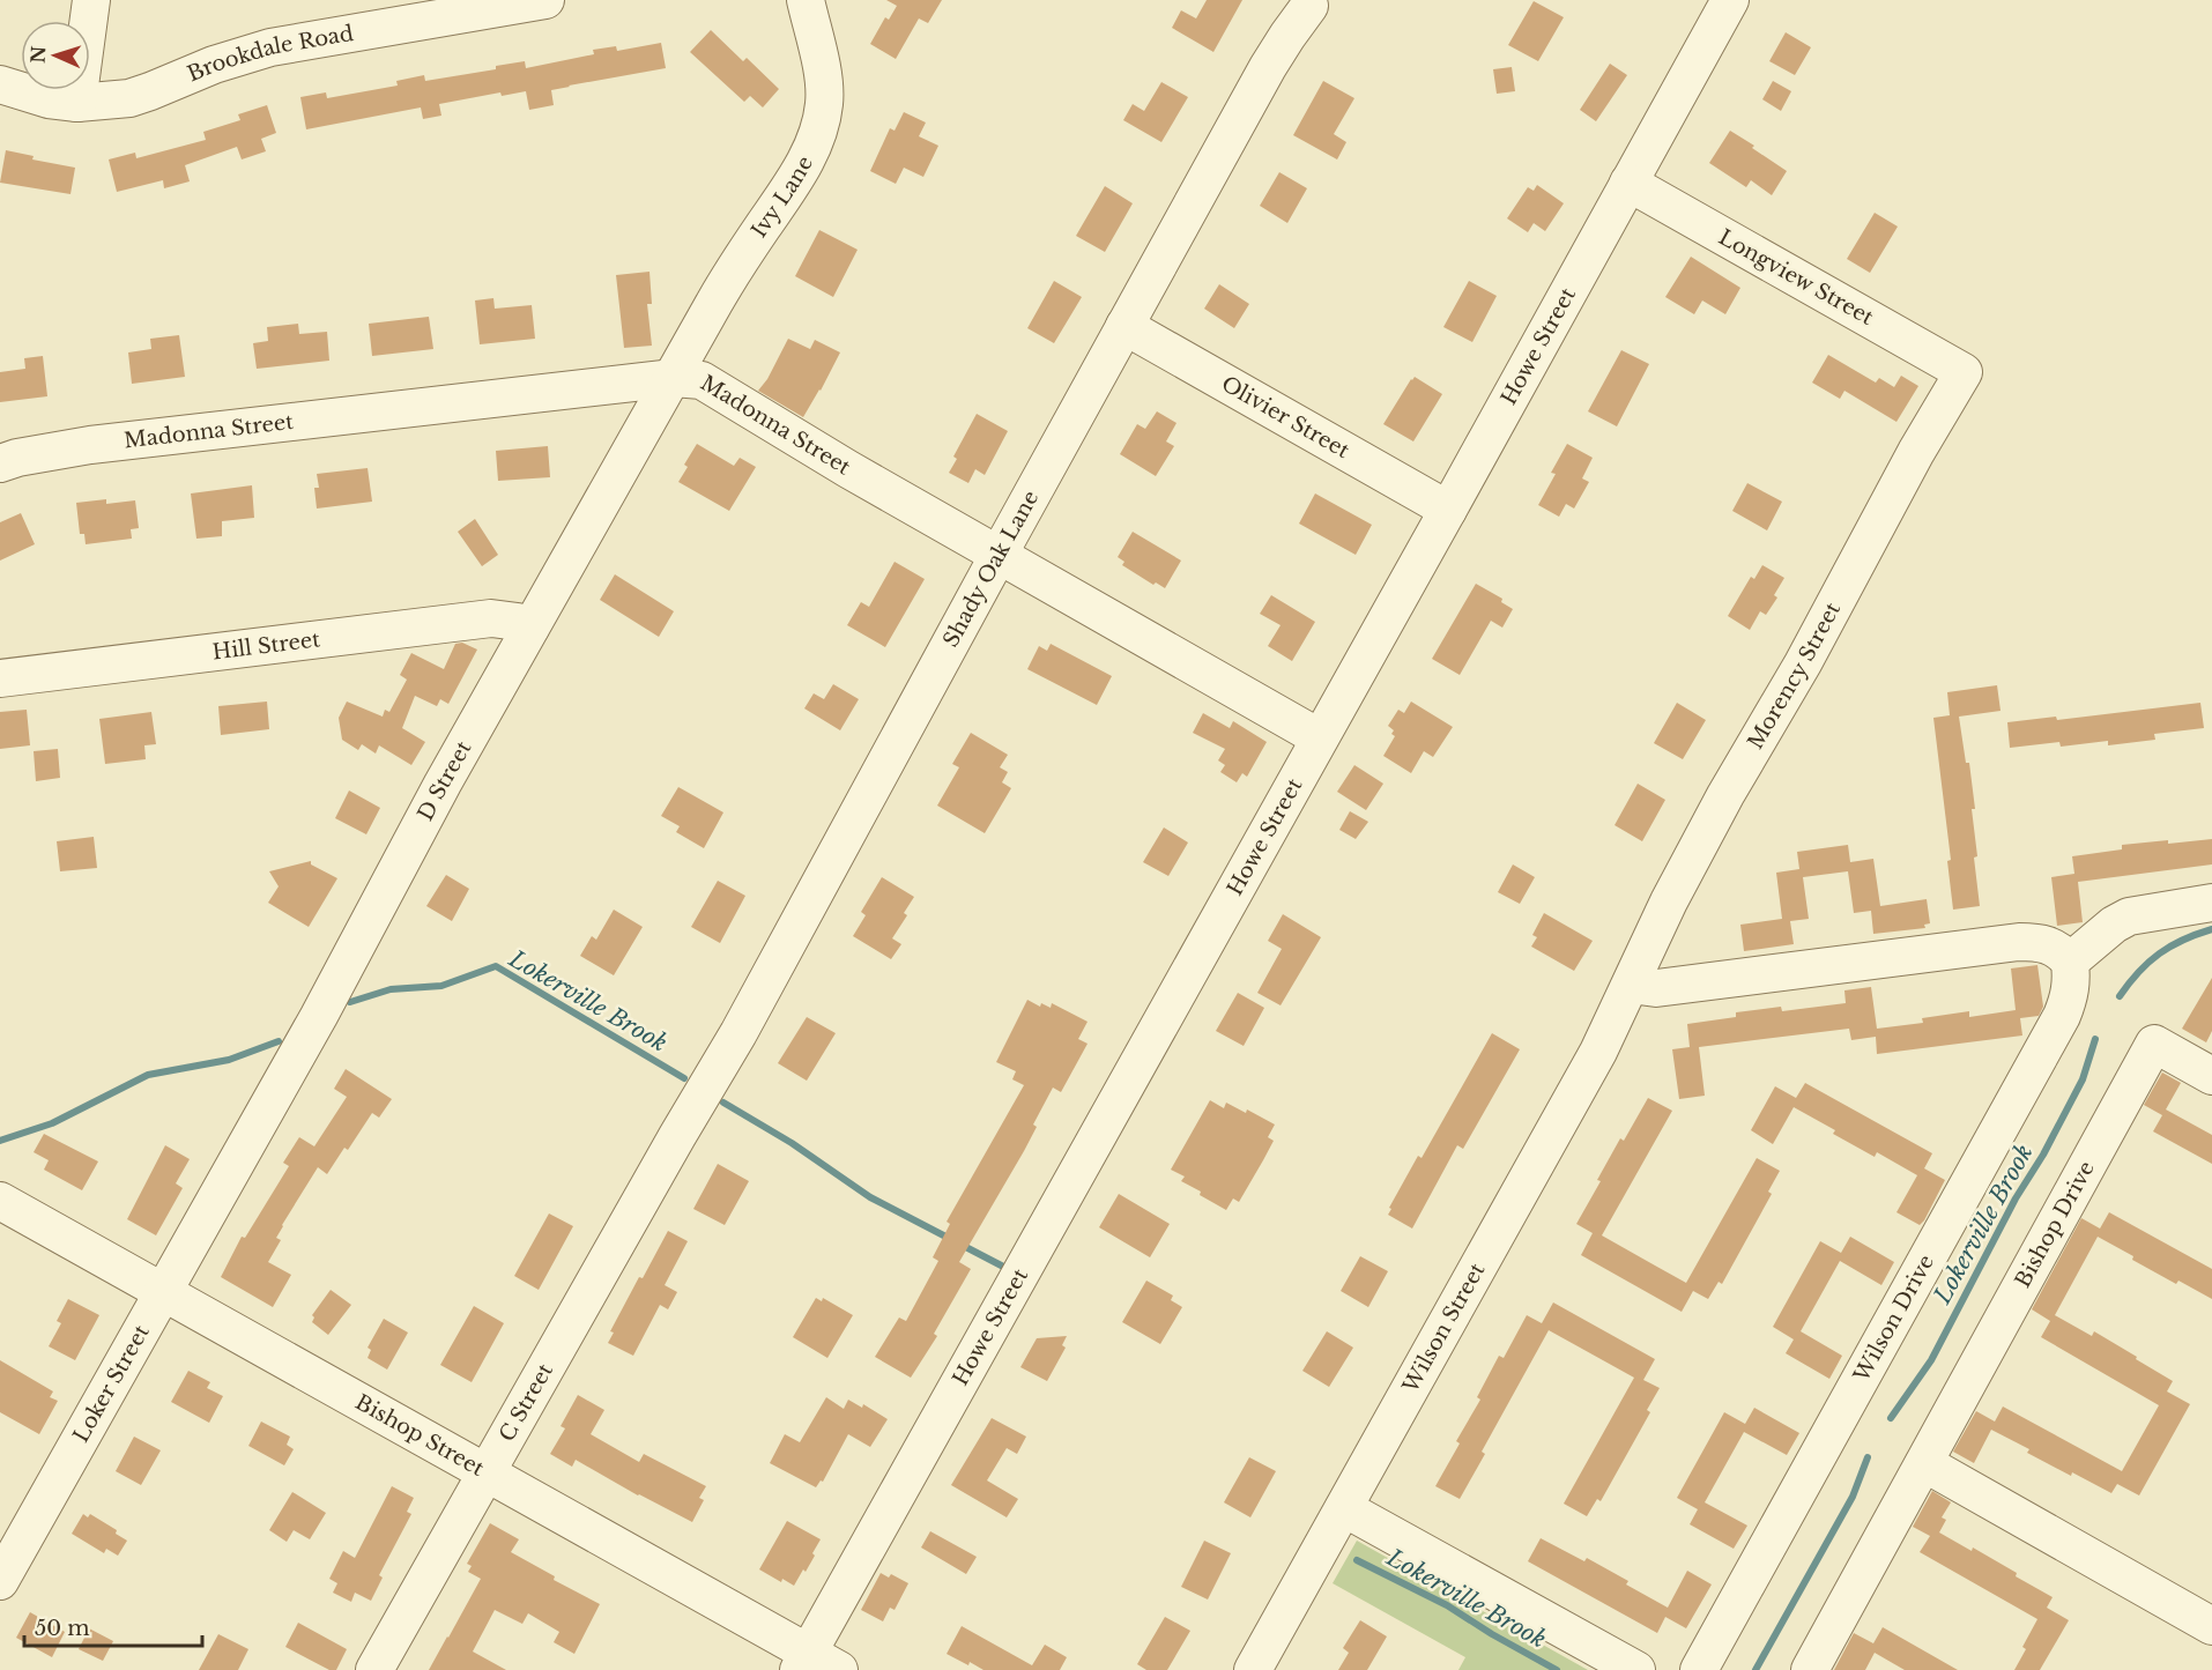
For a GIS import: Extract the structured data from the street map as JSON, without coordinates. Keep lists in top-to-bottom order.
{
  "streets": {
    "street": [
      "Brookdale Road",
      "Ivy Lane",
      "Longview Street",
      "Howe Street",
      "Olivier Street",
      "Madonna Street",
      "Shady Oak Lane",
      "Hill Street",
      "Morency Street",
      "D Street",
      "Bishop Drive",
      "Wilson Drive",
      "Wilson Street",
      "Loker Street",
      "C Street",
      "Bishop Street"
    ]
  },
  "crossings": [
    ["Ivy Lane", "Madonna Street"],
    ["Ivy Lane", "D Street"],
    ["Longview Street", "Howe Street"],
    ["Longview Street", "Morency Street"],
    ["Howe Street", "Olivier Street"],
    ["Howe Street", "Madonna Street"],
    ["Howe Street", "Bishop Street"],
    ["Olivier Street", "Shady Oak Lane"],
    ["Madonna Street", "Shady Oak Lane"],
    ["Madonna Street", "D Street"],
    ["Shady Oak Lane", "C Street"],
    ["Hill Street", "D Street"],
    ["Morency Street", "Wilson Street"],
    ["D Street", "Loker Street"],
    ["Loker Street", "Bishop Street"],
    ["C Street", "Bishop Street"]
  ],
  "water": ["Lokerville Brook"],
  "scale_bar": "50 m",
  "north": "left"
}
